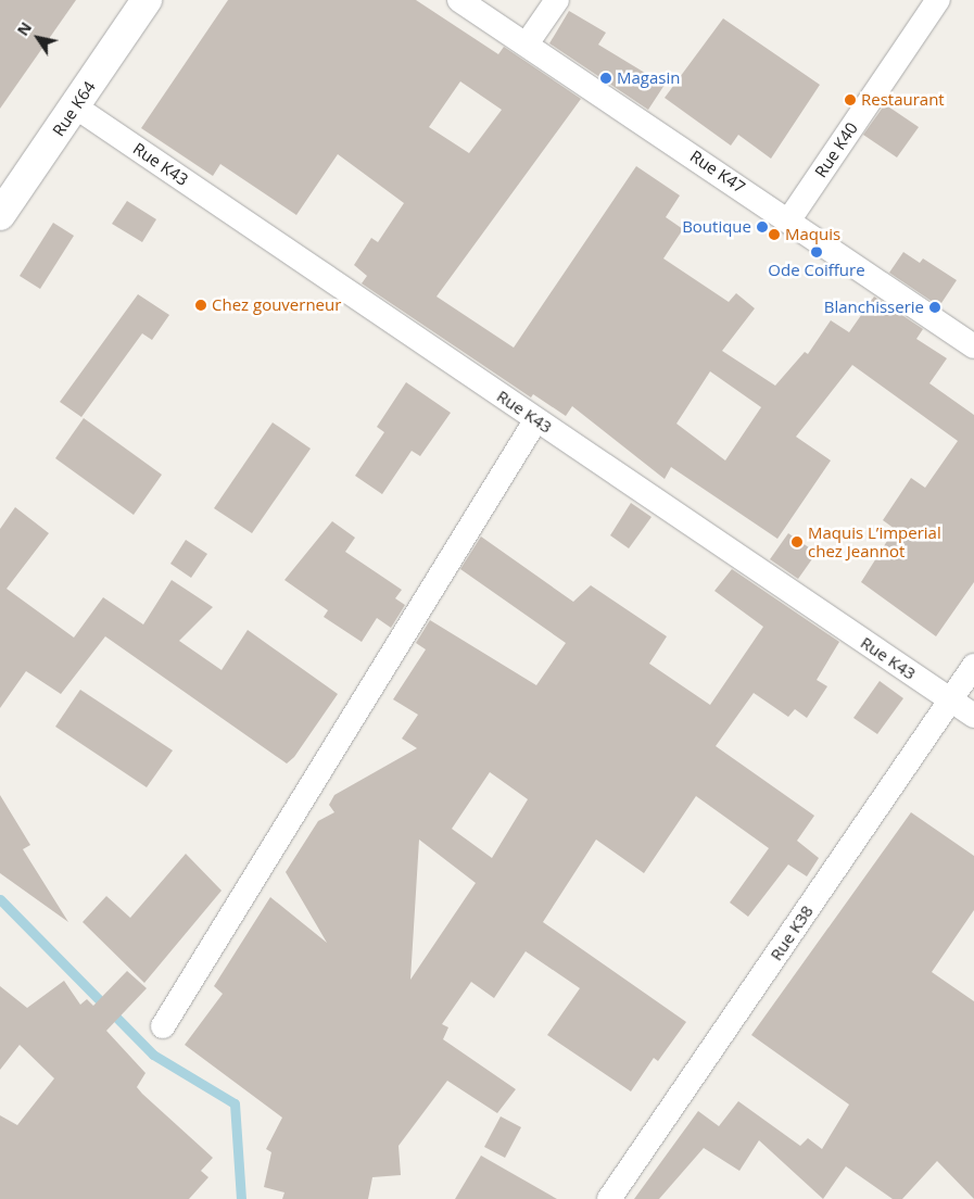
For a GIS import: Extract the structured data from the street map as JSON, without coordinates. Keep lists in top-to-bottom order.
{
  "streets": {
    "street": [
      "Rue K64",
      "Rue K40",
      "Rue K43",
      "Rue K47",
      "Rue K38"
    ]
  },
  "crossings": [
    ["Rue K64", "Rue K43"],
    ["Rue K40", "Rue K47"],
    ["Rue K43", "Rue K38"]
  ],
  "places": [
    "Magasin",
    "Restaurant",
    "Boutique",
    "Maquis",
    "Ode Coiffure",
    "Chez gouverneur",
    "Blanchisserie",
    "Maquis L’imperial chez Jeannot"
  ],
  "north": "top left"
}
